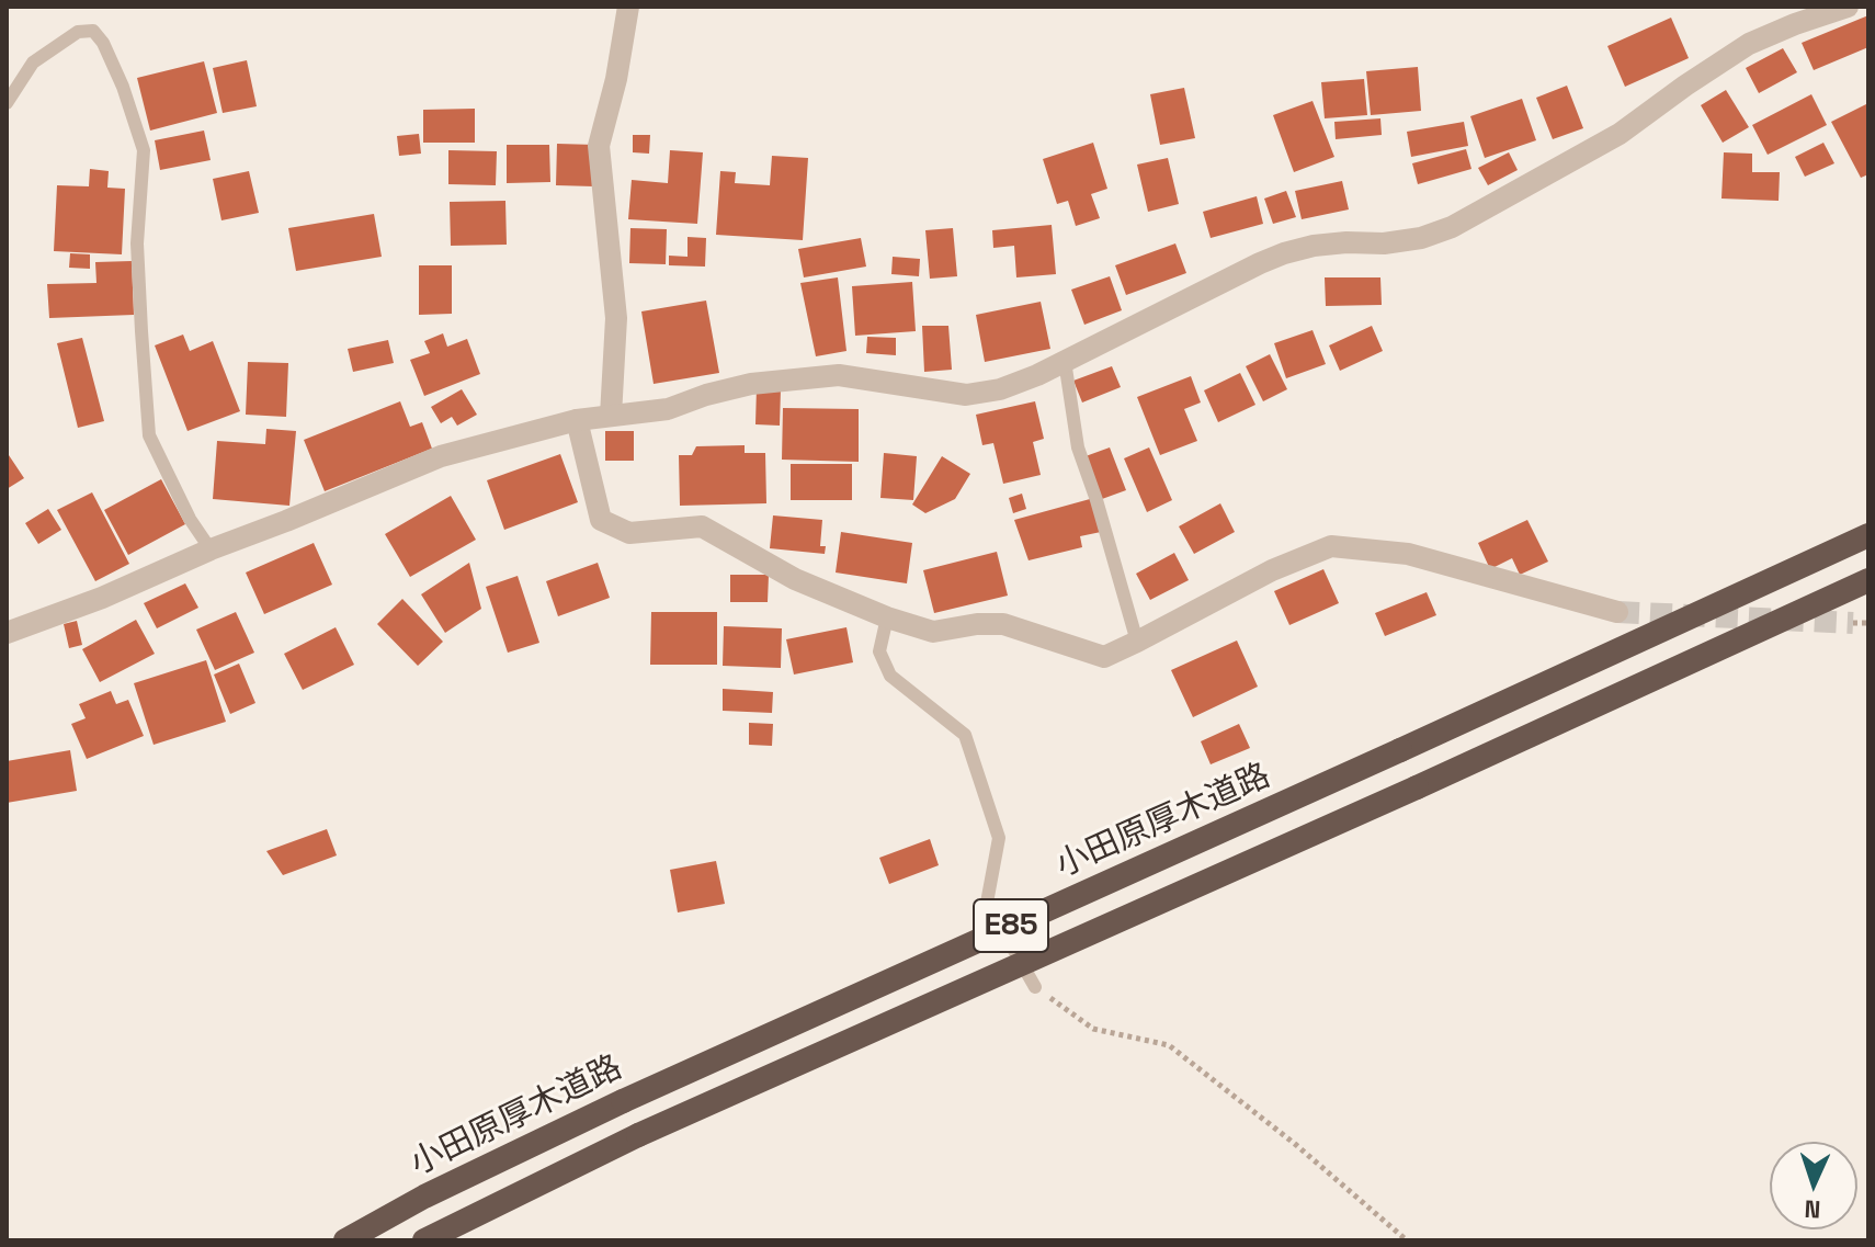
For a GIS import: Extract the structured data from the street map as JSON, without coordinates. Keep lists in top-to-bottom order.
{
  "streets": {
    "highway": ["小田原厚木道路", "E85"]
  },
  "north": "bottom"
}
